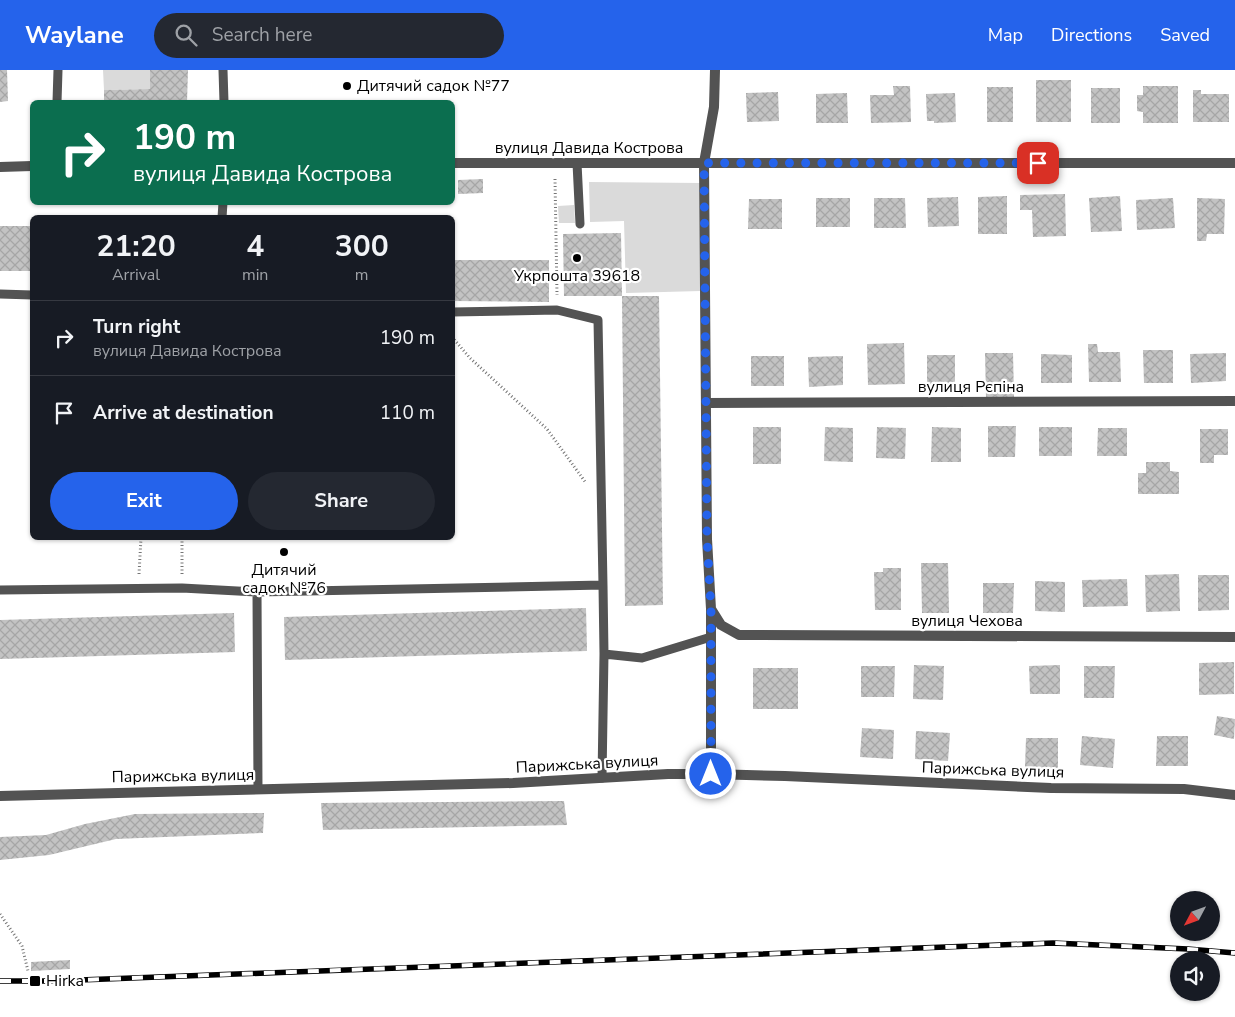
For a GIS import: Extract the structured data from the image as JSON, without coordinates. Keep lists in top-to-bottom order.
{
  "streets": {
    "street": [
      "вулиця Давида Кострова",
      "вулиця Рєпіна",
      "вулиця Чехова",
      "Парижська вулиця"
    ]
  },
  "places": {
    "other": ["Дитячий садок №77", "Укрпошта 39618", "Дитячий садок №76"],
    "transit": ["Hirka"]
  },
  "north": "bottom left",
  "page": {
    "header": "Waylane",
    "search": "Search here",
    "nav": ["Map", "Directions", "Saved"],
    "turn": ["190 m", "вулиця Давида Кострова"],
    "eta": [
      "21:20",
      "Arrival",
      "4",
      "min",
      "300",
      "m"
    ],
    "list": [
      {
        "name": "Turn right",
        "note": "вулиця Давида Кострова",
        "value": "190 m"
      },
      {
        "name": "Arrive at destination",
        "value": "110 m"
      }
    ],
    "buttons": ["Exit", "Share"]
  }
}
